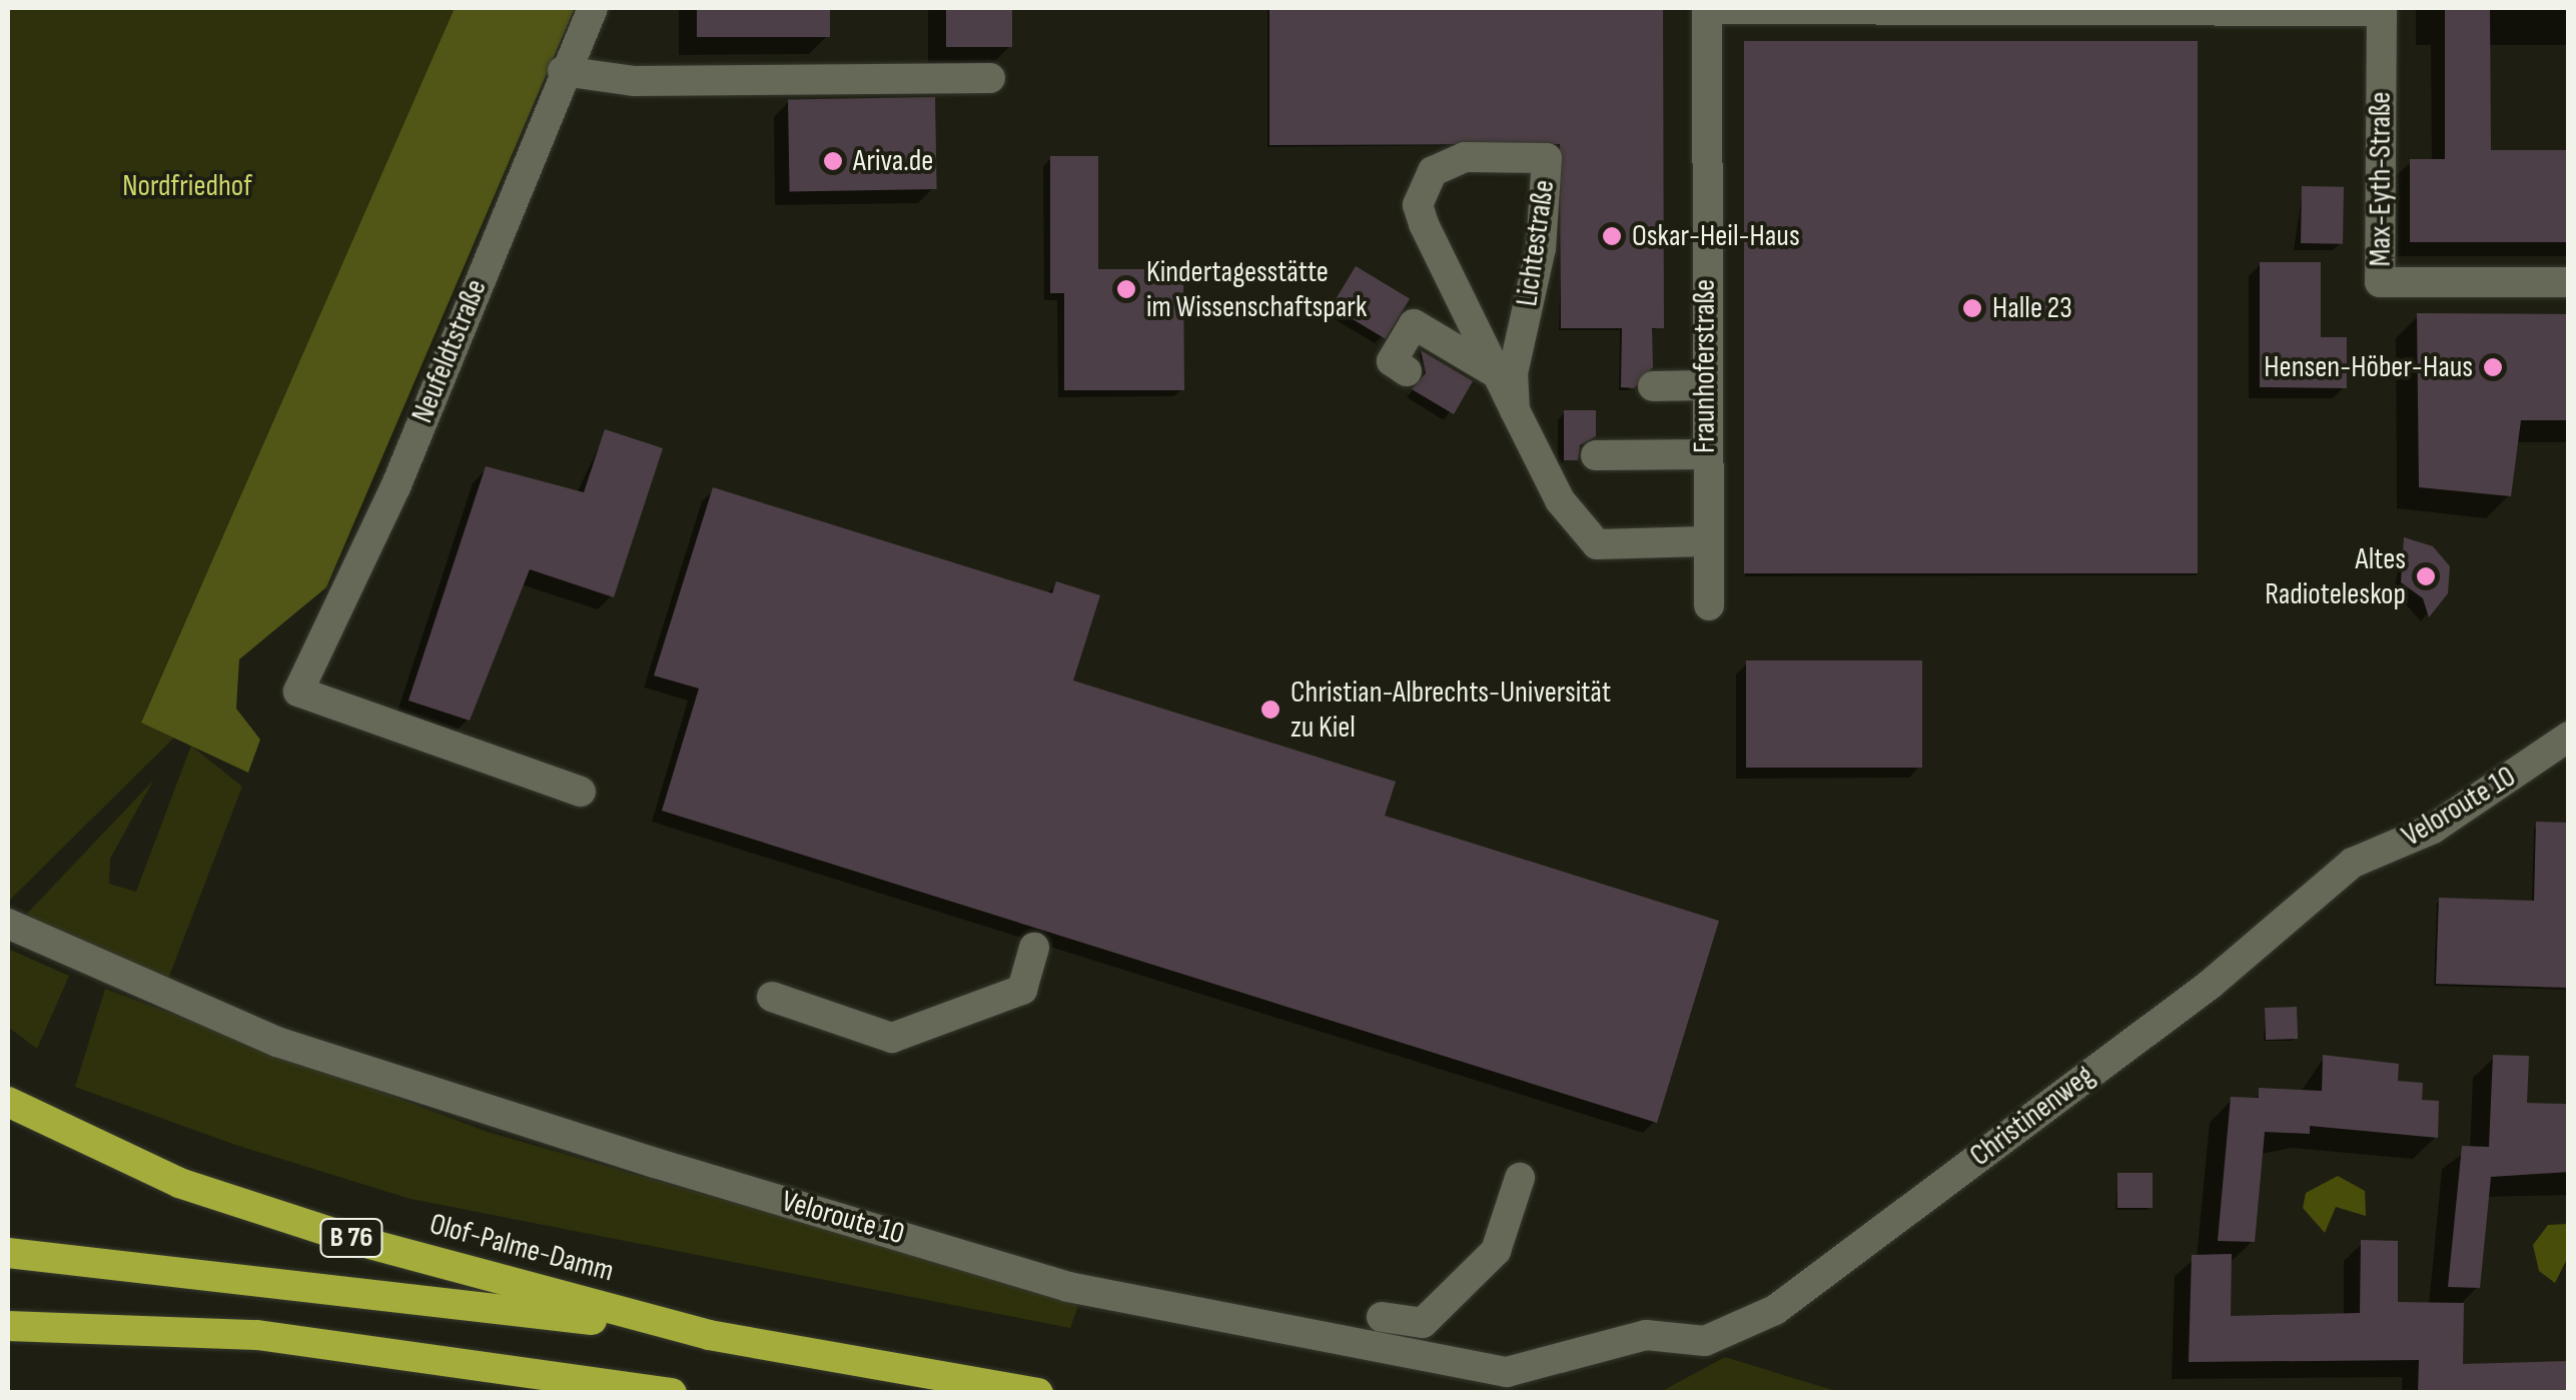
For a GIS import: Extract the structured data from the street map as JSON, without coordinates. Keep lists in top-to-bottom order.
{
  "streets": {
    "highway": ["B 76", "Olof-Palme-Damm"],
    "street": [
      "Max-Eyth-Straße",
      "Lichtestraße",
      "Neufeldtstraße",
      "Fraunhoferstraße",
      "Veloroute 10",
      "Christinenweg"
    ]
  },
  "crossings": [
    ["Lichtestraße", "Fraunhoferstraße"],
    ["Veloroute 10", "Christinenweg"]
  ],
  "parks": ["Nordfriedhof"],
  "places": [
    "Ariva.de",
    "Oskar-Heil-Haus",
    "Kindertagesstätte im Wissenschaftspark",
    "Halle 23",
    "Hensen-Höber-Haus",
    "Altes Radioteleskop",
    "Christian-Albrechts-Universität zu Kiel"
  ]
}
